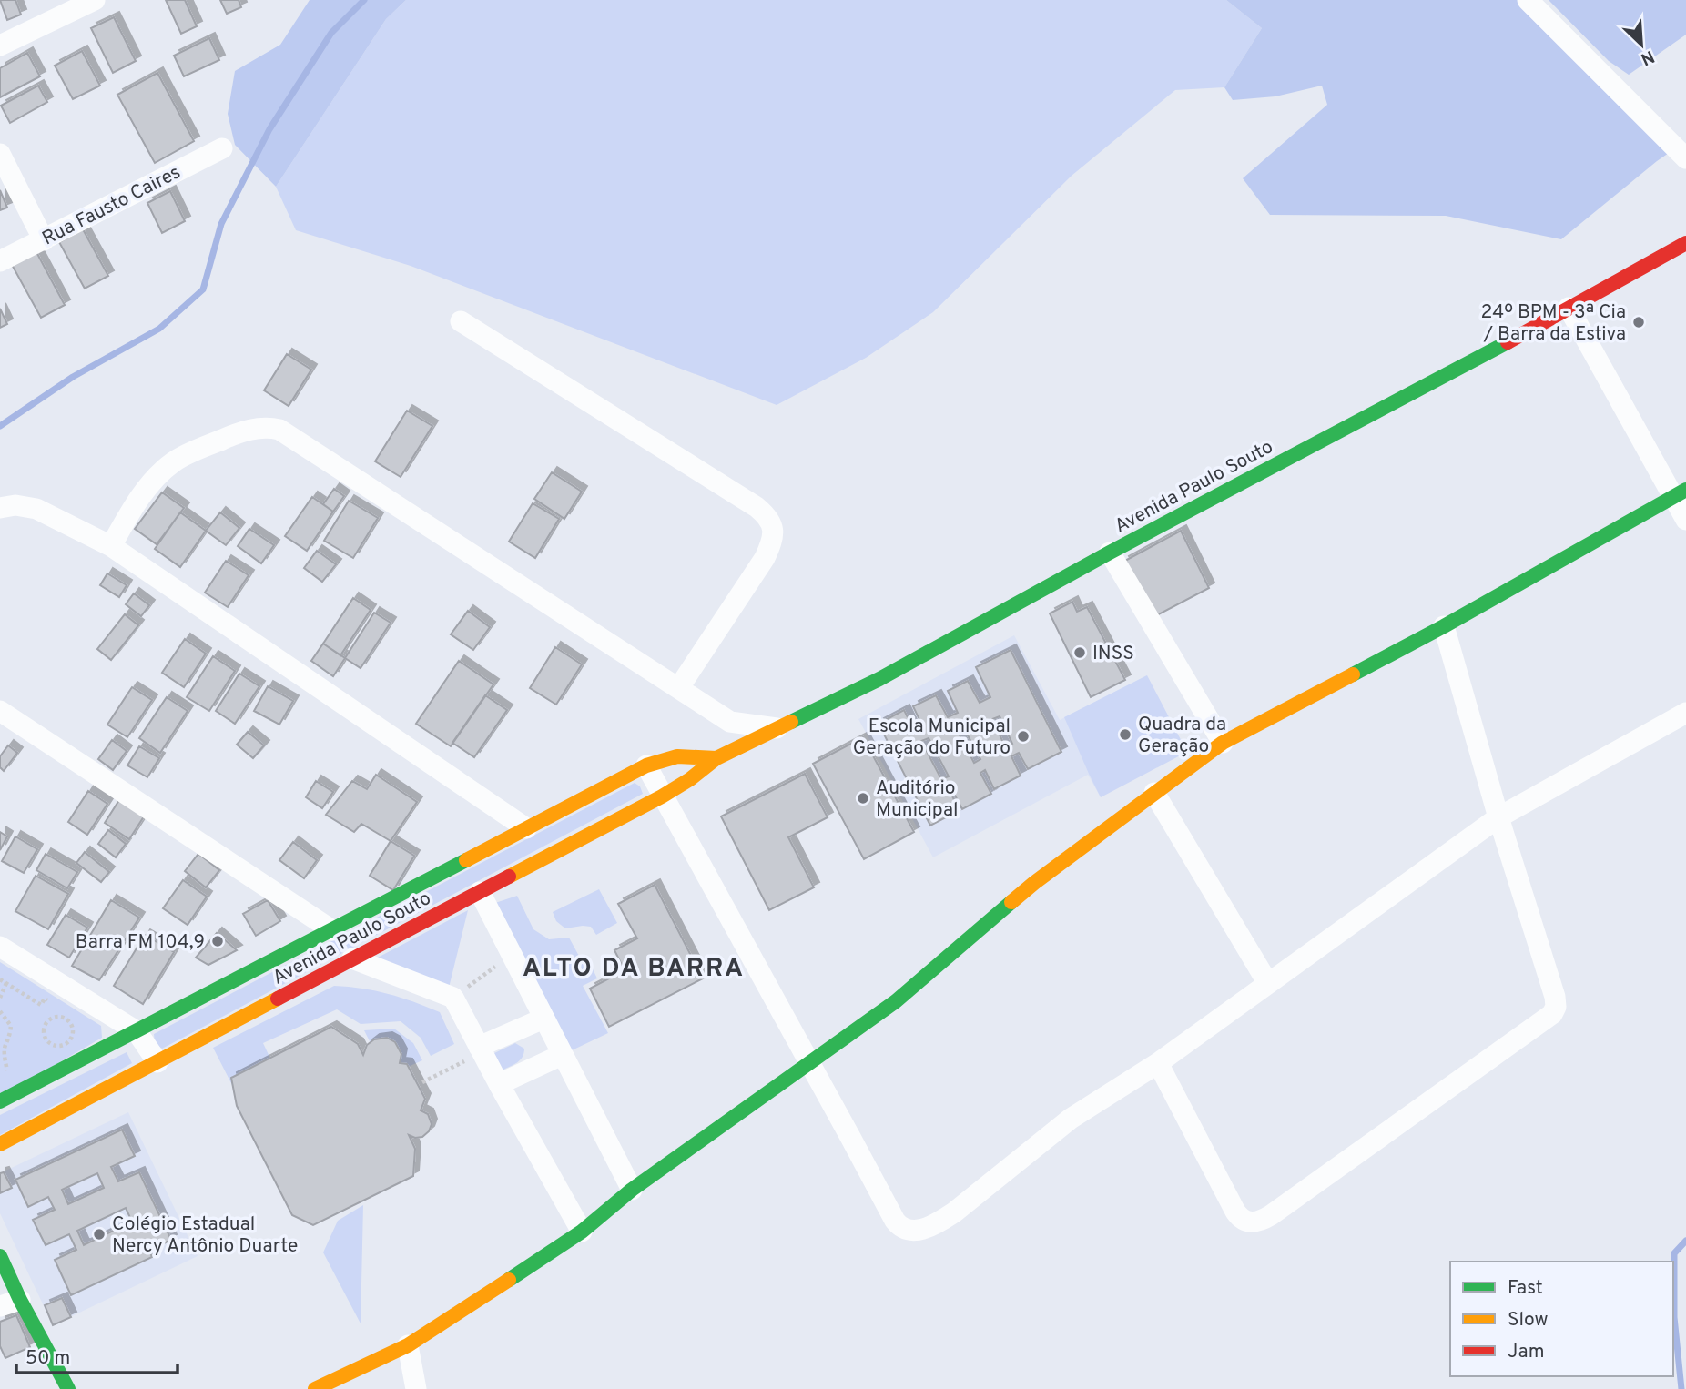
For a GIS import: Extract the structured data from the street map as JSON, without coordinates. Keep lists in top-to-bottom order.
{
  "streets": {
    "street": ["Rua Fausto Caires", "Avenida Paulo Souto"]
  },
  "districts": ["ALTO DA BARRA"],
  "places": [
    "24º BPM - 3ª Cia / Barra da Estiva",
    "INSS",
    "Quadra da Geração",
    "Escola Municipal Geração do Futuro",
    "Auditório Municipal",
    "Barra FM 104,9",
    "Colégio Estadual Nercy Antônio Duarte"
  ],
  "legend": ["Fast", "Slow", "Jam"],
  "scale_bar": "50 m",
  "north": "bottom right"
}
